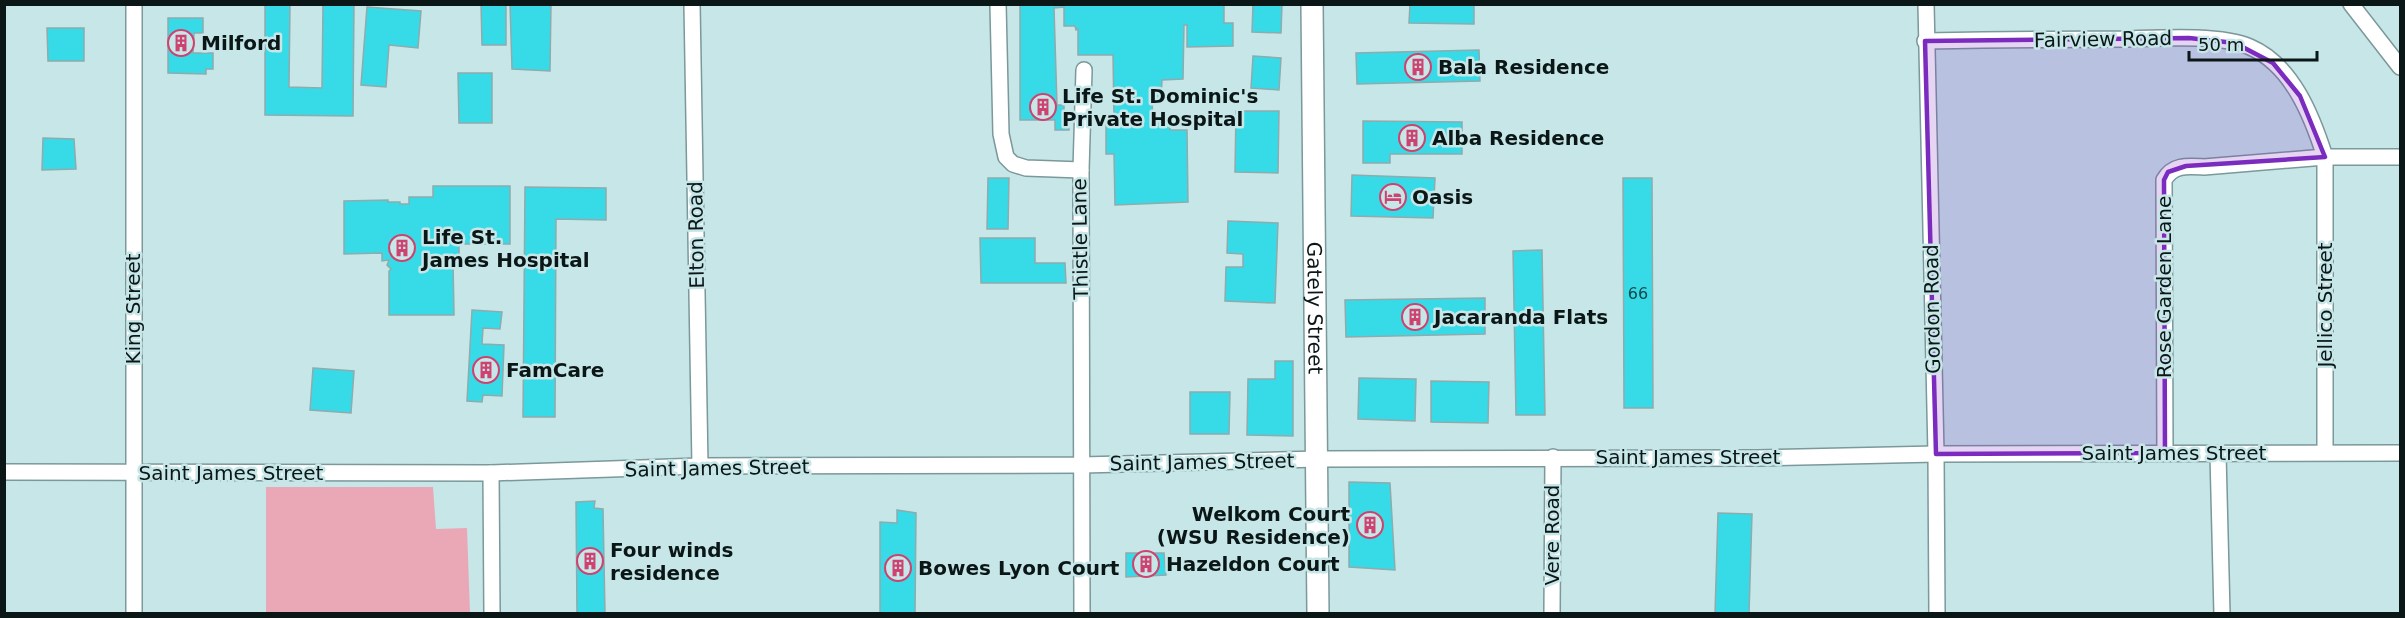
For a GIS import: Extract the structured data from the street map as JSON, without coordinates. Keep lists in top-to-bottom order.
{
  "streets": {
    "street": [
      "Fairview Road",
      "Elton Road",
      "Thistle Lane",
      "Rose Garden Lane",
      "Jellico Street",
      "King Street",
      "Gately Street",
      "Gordon Road",
      "Saint James Street",
      "Vere Road"
    ]
  },
  "crossings": [
    ["Fairview Road", "Rose Garden Lane"],
    ["Fairview Road", "Jellico Street"],
    ["Fairview Road", "Gordon Road"],
    ["Elton Road", "Saint James Street"],
    ["Thistle Lane", "Saint James Street"],
    ["Rose Garden Lane", "Jellico Street"],
    ["Rose Garden Lane", "Saint James Street"],
    ["Jellico Street", "Saint James Street"],
    ["King Street", "Saint James Street"],
    ["Gately Street", "Saint James Street"],
    ["Gordon Road", "Saint James Street"],
    ["Saint James Street", "Vere Road"]
  ],
  "places": {
    "building": [
      "Milford",
      "Bala Residence",
      "Life St. Dominic's Private Hospital",
      "Alba Residence",
      "Life St. James Hospital",
      "Jacaranda Flats",
      "FamCare",
      "Welkom Court (WSU Residence)",
      "Four winds residence",
      "Hazeldon Court",
      "Bowes Lyon Court"
    ],
    "hotel": ["Oasis"]
  },
  "house_numbers": ["66"],
  "scale_bar": "50 m"
}
